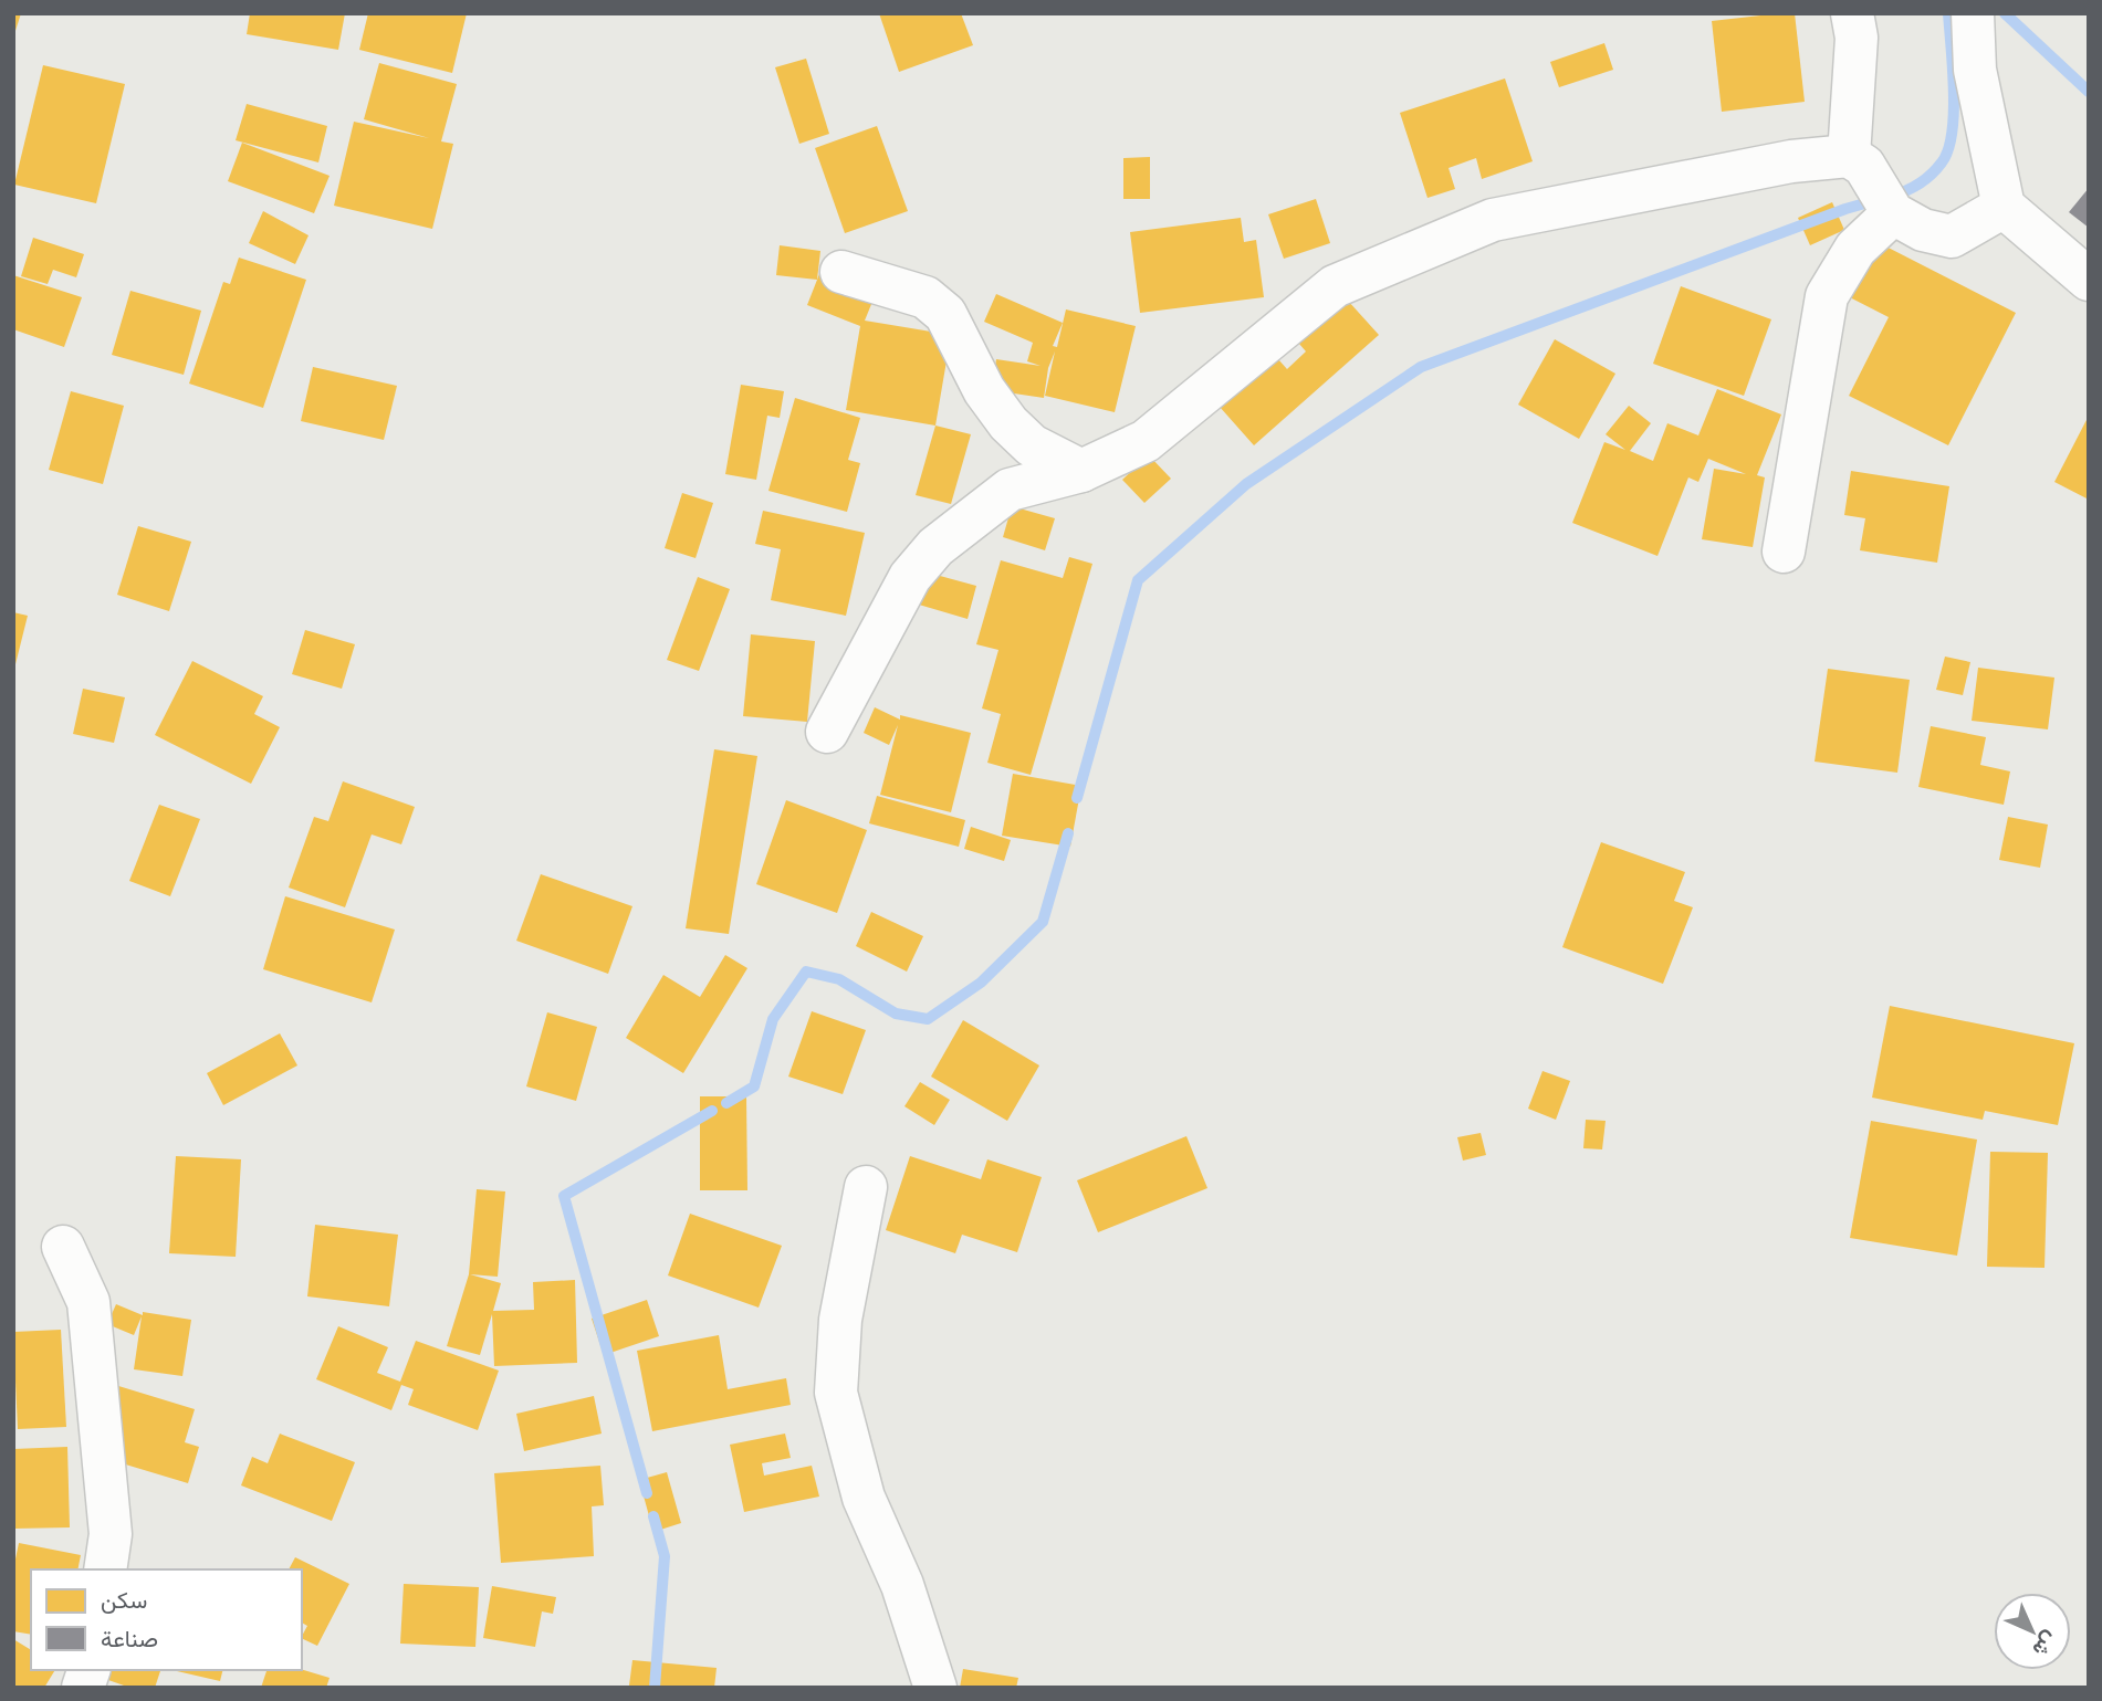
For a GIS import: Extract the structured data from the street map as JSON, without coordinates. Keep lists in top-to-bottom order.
{
  "legend": ["سكن", "صناعة"],
  "north": "bottom right"
}
